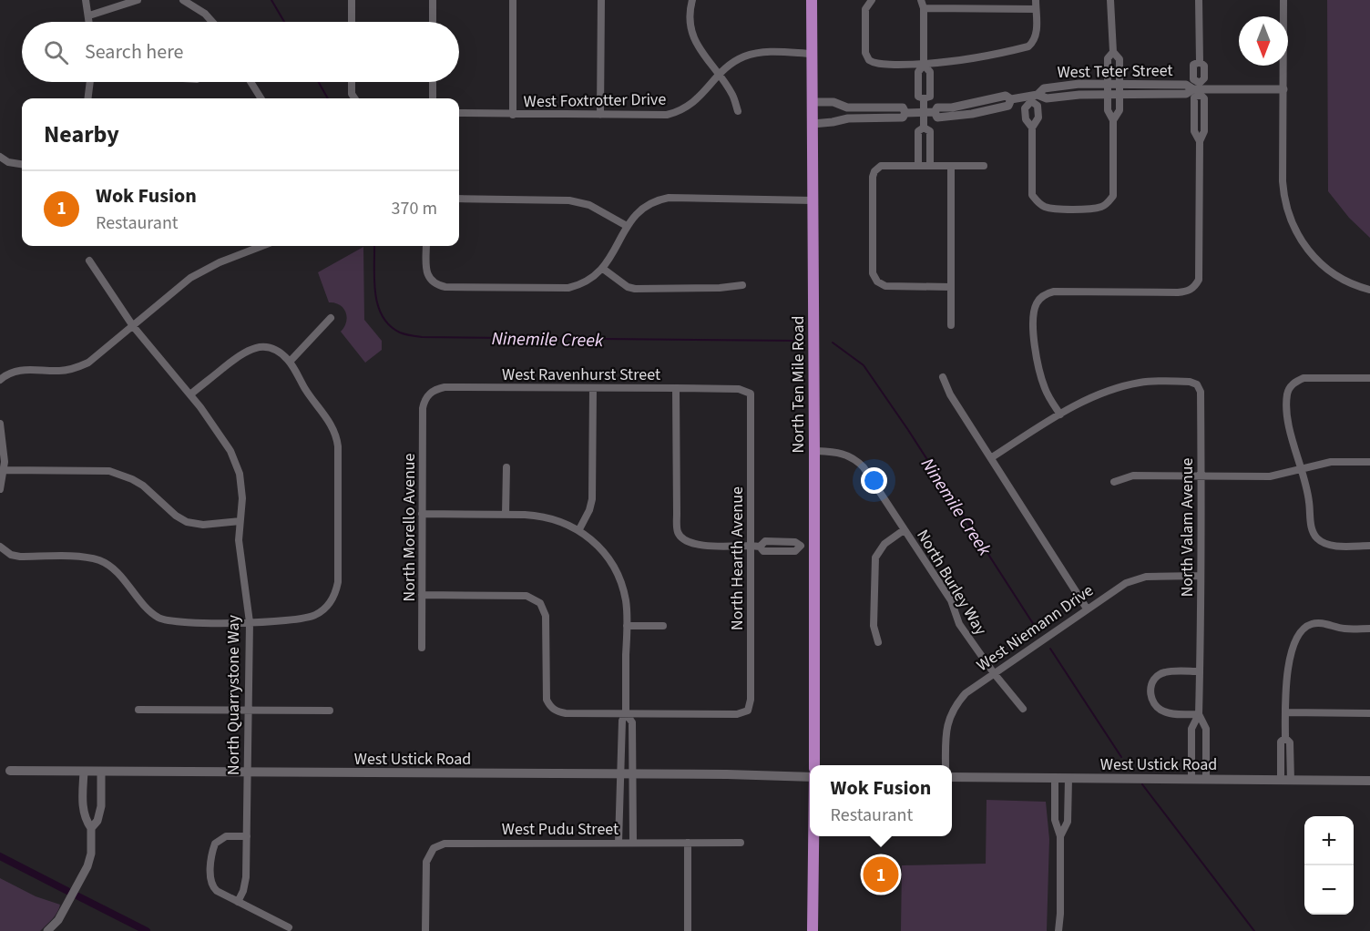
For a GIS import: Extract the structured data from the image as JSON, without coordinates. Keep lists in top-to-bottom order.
{
  "streets": {
    "main road": ["North Ten Mile Road", "West Ustick Road"],
    "street": [
      "West Teter Street",
      "West Foxtrotter Drive",
      "West Ravenhurst Street",
      "North Morello Avenue",
      "North Valam Avenue",
      "North Hearth Avenue",
      "North Burley Way",
      "West Niemann Drive",
      "North Quarrystone Way",
      "West Pudu Street"
    ]
  },
  "crossings": [
    ["West Teter Street", "North Ten Mile Road"],
    ["West Foxtrotter Drive", "North Ten Mile Road"],
    ["West Ravenhurst Street", "North Morello Avenue"],
    ["West Ravenhurst Street", "North Hearth Avenue"],
    ["North Ten Mile Road", "North Burley Way"],
    ["North Valam Avenue", "West Niemann Drive"],
    ["North Valam Avenue", "West Ustick Road"],
    ["North Burley Way", "West Niemann Drive"],
    ["North Quarrystone Way", "West Ustick Road"]
  ],
  "water": ["Ninemile Creek"],
  "north": "bottom",
  "page": {
    "search": "Search here",
    "heading": "Nearby",
    "list": [
      {
        "mark": "1",
        "name": "Wok Fusion",
        "note": "Restaurant",
        "value": "370 m"
      }
    ],
    "popup": ["Wok Fusion", "Restaurant"],
    "map_buttons": ["+", "−"],
    "pins": "1"
  }
}
